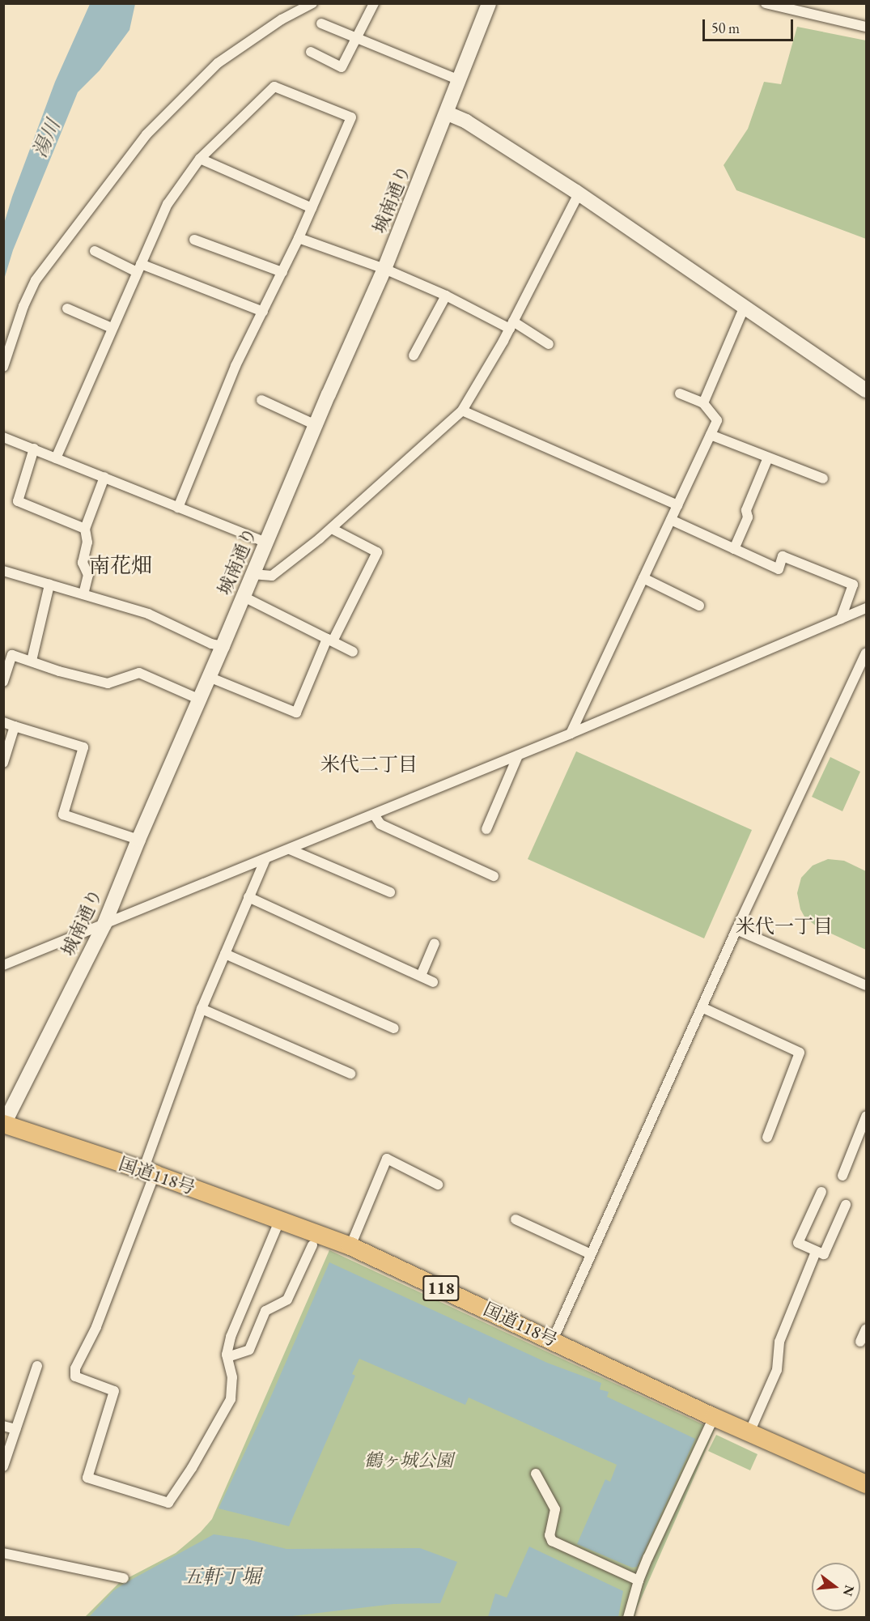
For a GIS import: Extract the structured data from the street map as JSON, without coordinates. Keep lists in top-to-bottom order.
{
  "streets": {
    "highway": ["国道118号", "118"],
    "main road": ["城南通り"]
  },
  "crossings": [
    ["城南通り", "国道118号"]
  ],
  "districts": ["南花畑", "米代二丁目", "米代一丁目"],
  "water": ["湯川", "五軒丁堀"],
  "parks": ["鶴ヶ城公園"],
  "scale_bar": "50 m",
  "north": "right"
}
